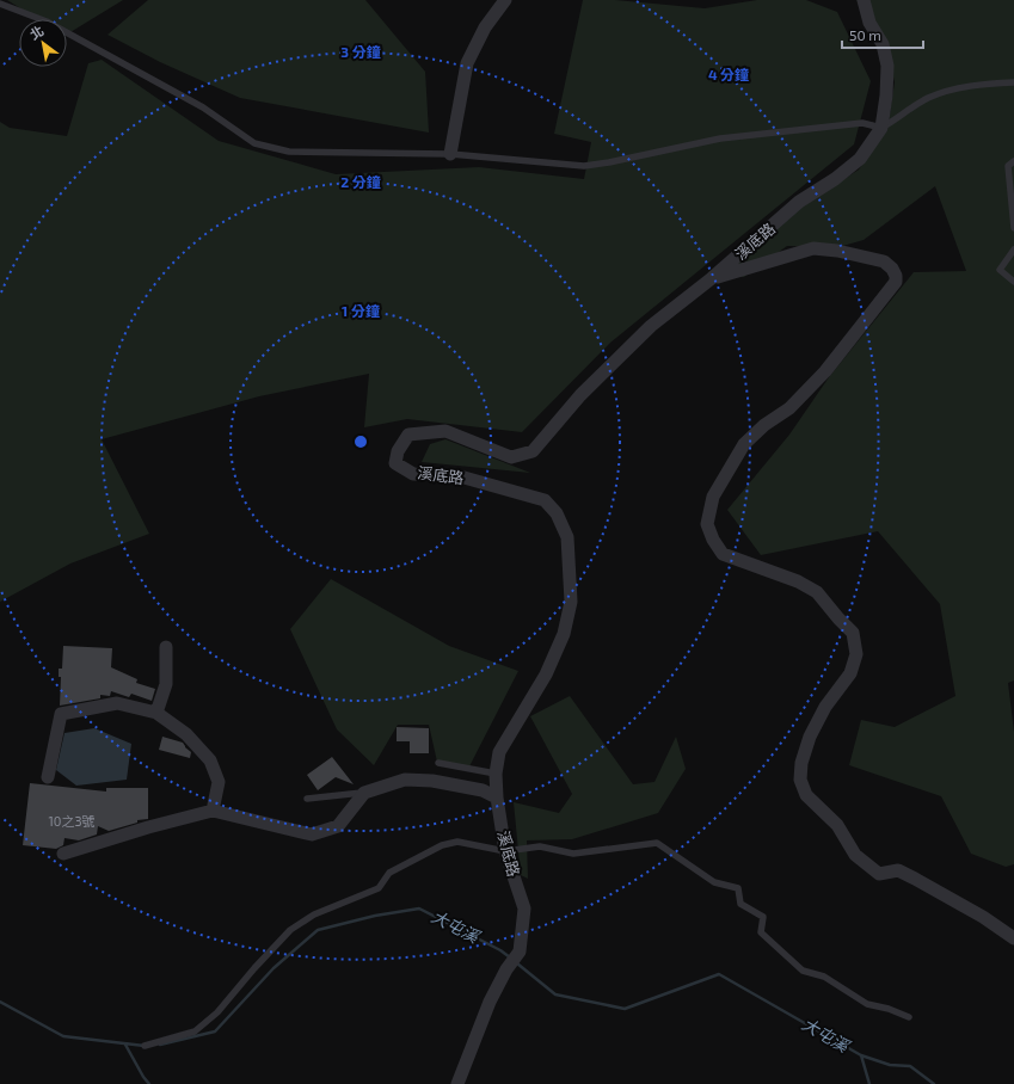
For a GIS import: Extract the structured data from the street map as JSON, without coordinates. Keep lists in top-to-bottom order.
{
  "streets": {
    "street": ["溪底路"]
  },
  "water": ["大屯溪"],
  "house_numbers": ["10之3號"],
  "scale_bar": "50 m",
  "north": "top left",
  "rings": [
    "3 分鐘",
    "4 分鐘",
    "2 分鐘",
    "1 分鐘"
  ]
}
